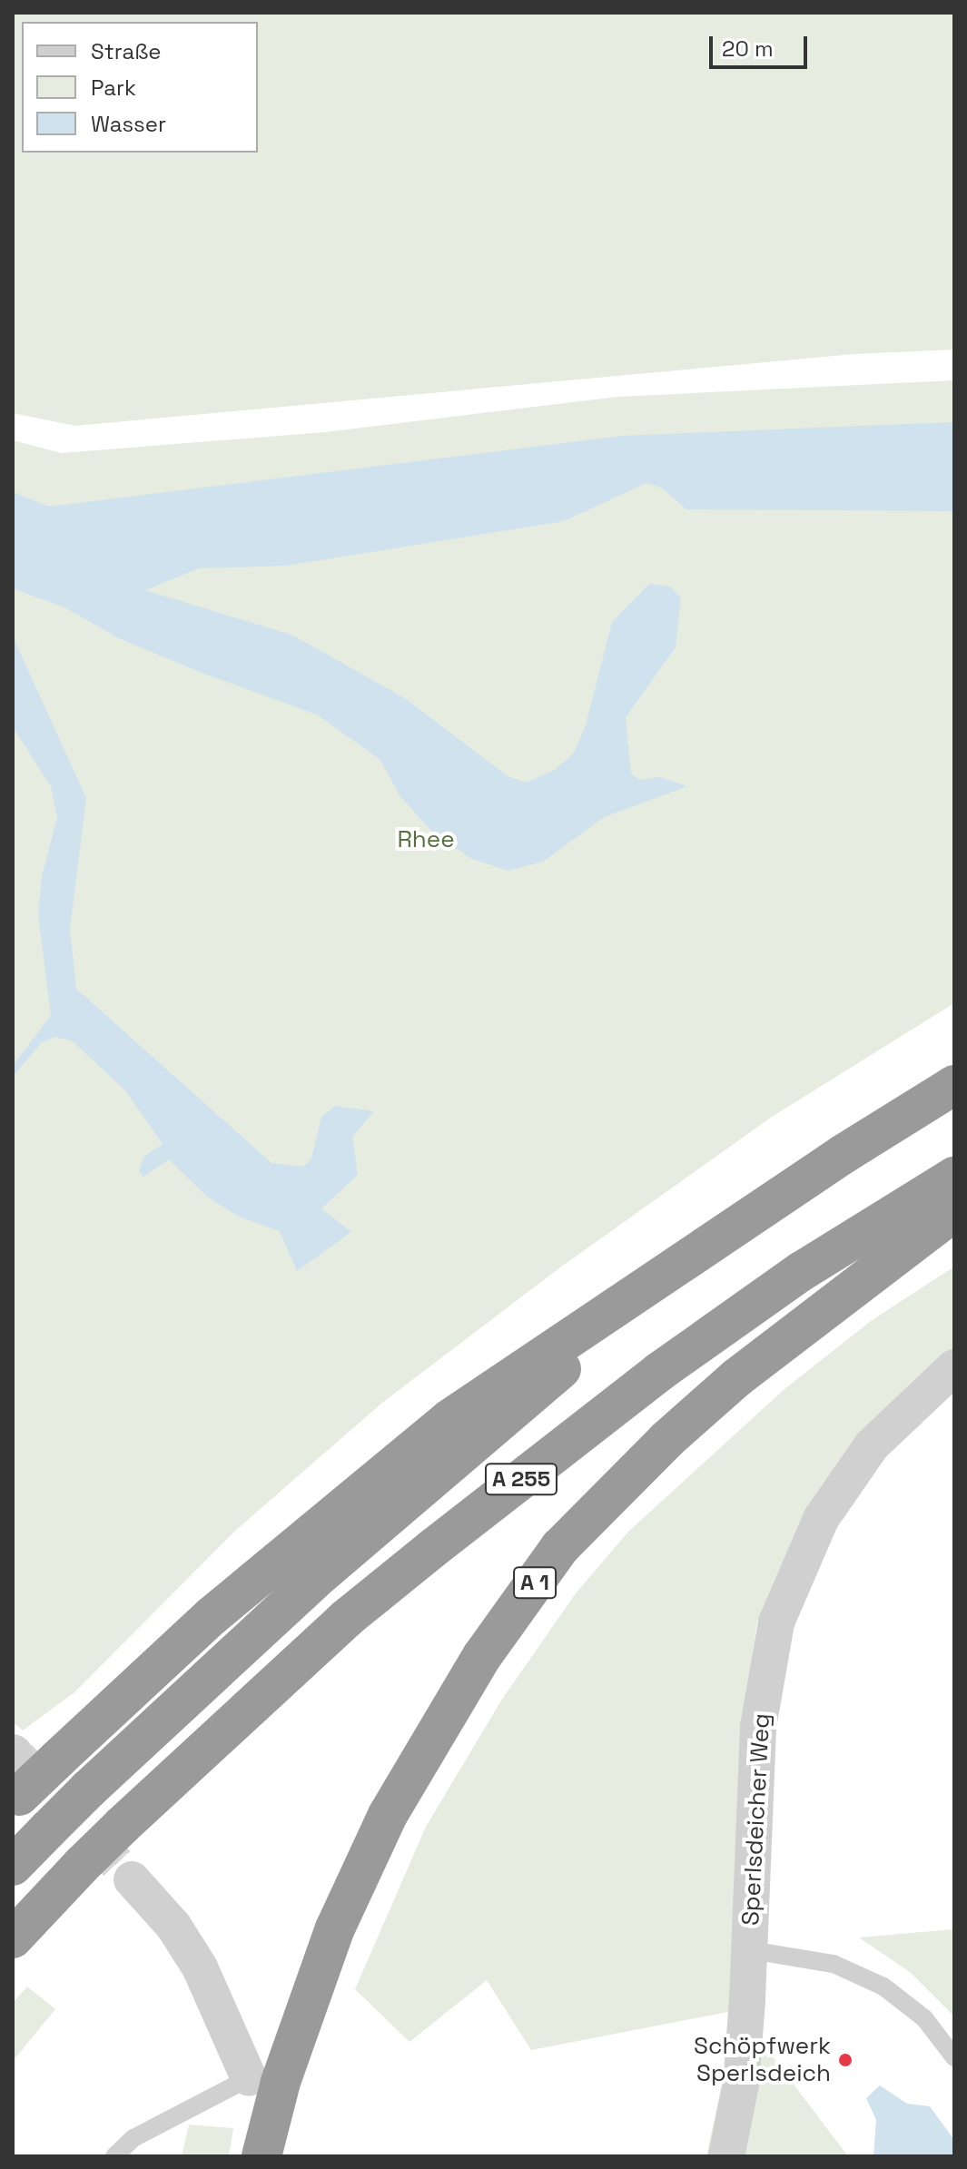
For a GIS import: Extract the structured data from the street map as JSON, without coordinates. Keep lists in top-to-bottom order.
{
  "streets": {
    "highway": ["A 255", "A 1"],
    "street": ["Sperlsdeicher Weg"]
  },
  "parks": ["Rhee"],
  "places": ["Schöpfwerk Sperlsdeich"],
  "legend": ["Straße", "Park", "Wasser"],
  "scale_bar": "20 m"
}
